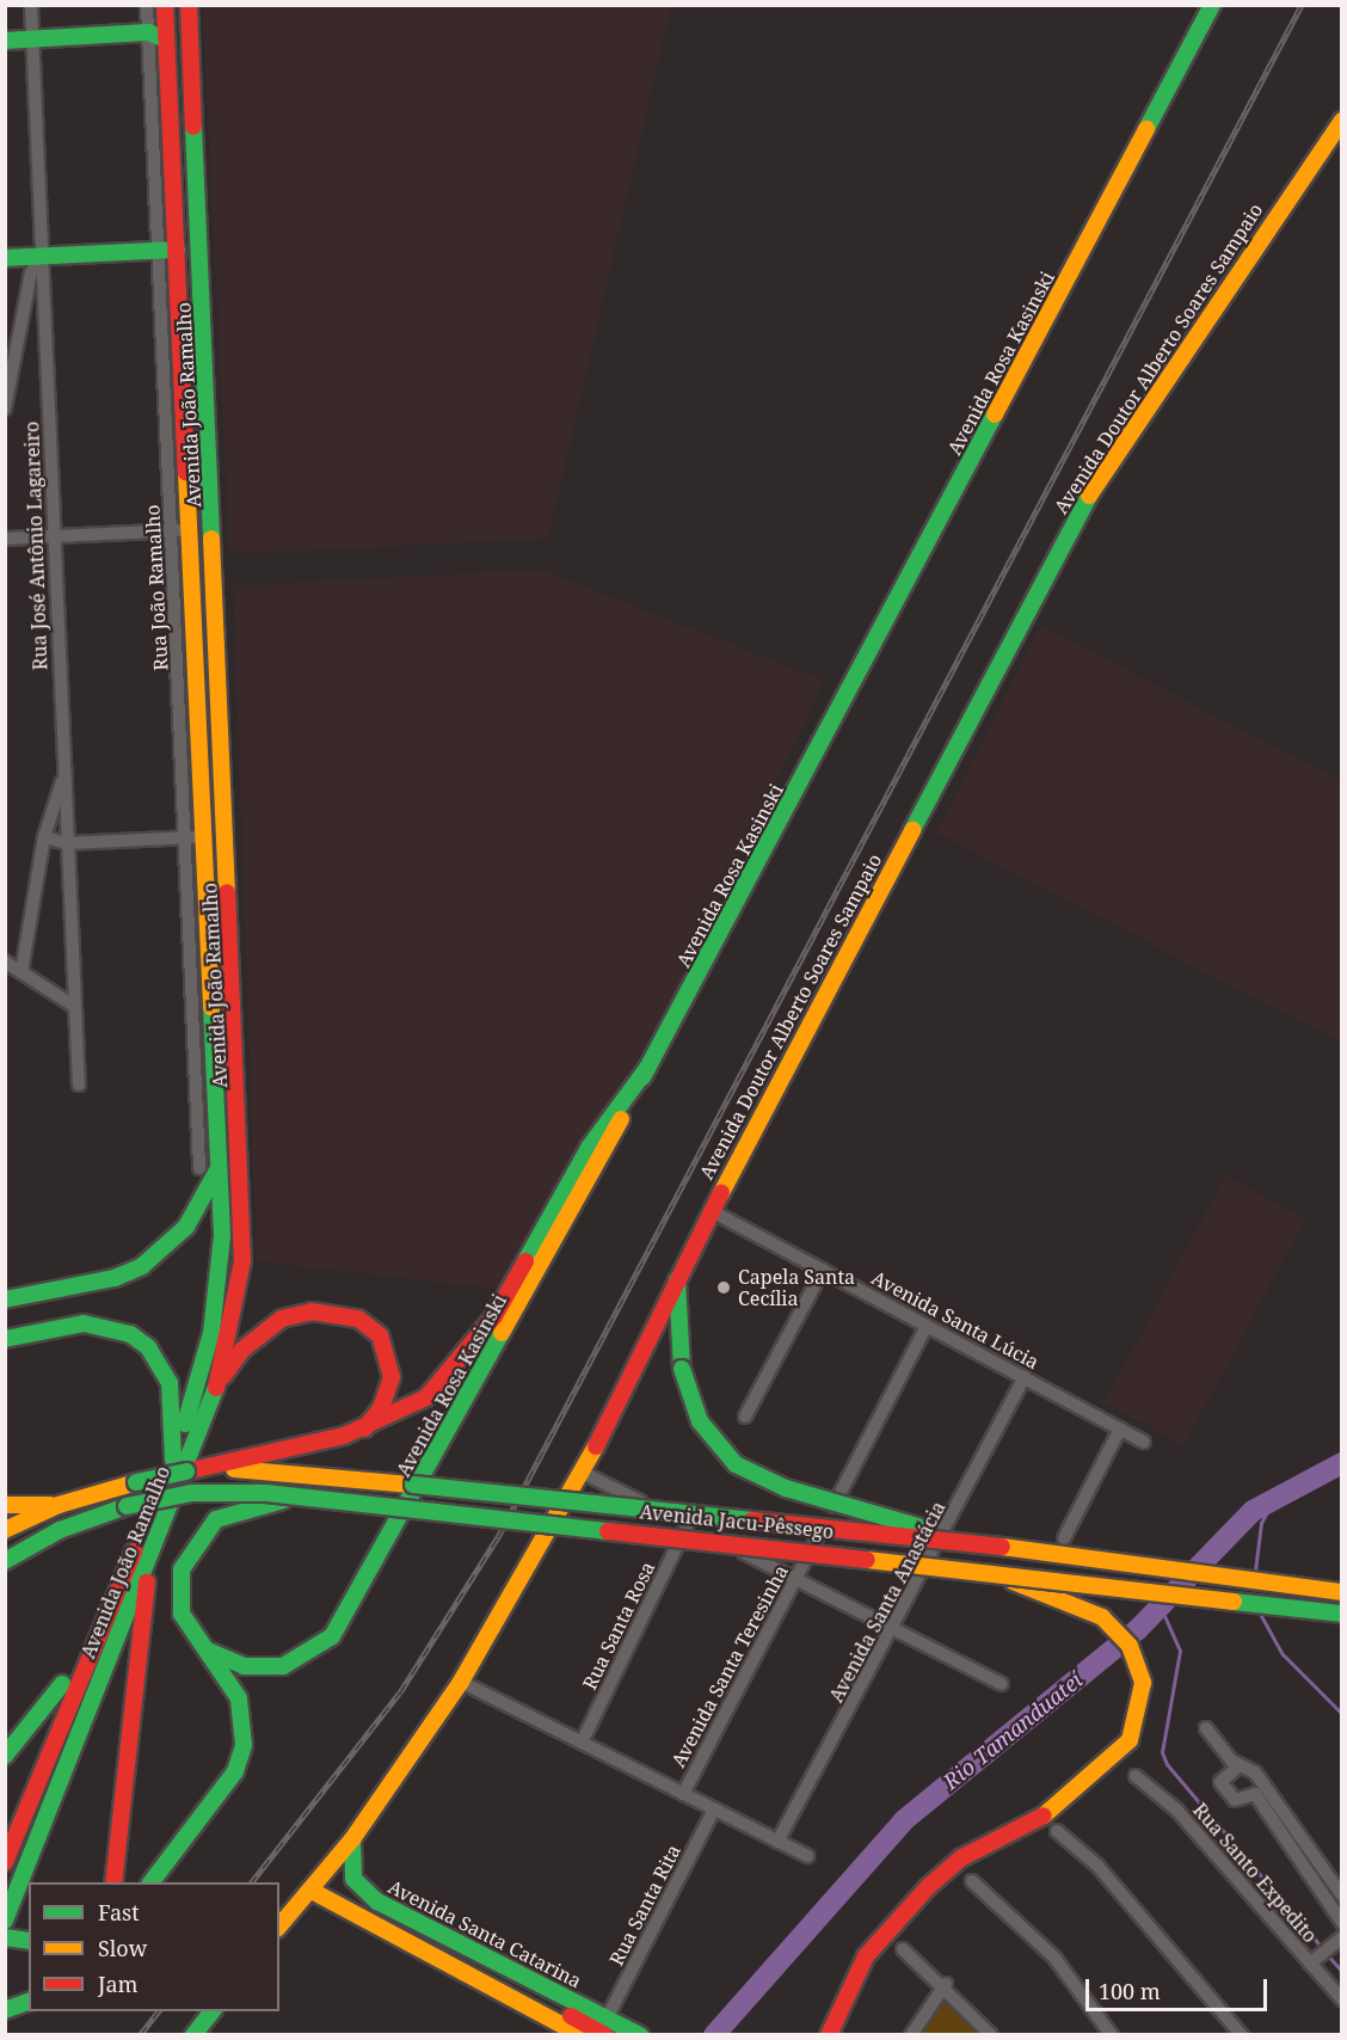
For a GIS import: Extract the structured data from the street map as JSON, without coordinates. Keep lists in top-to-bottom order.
{
  "streets": {
    "main road": [
      "Avenida Doutor Alberto Soares Sampaio",
      "Avenida Rosa Kasinski",
      "Avenida João Ramalho",
      "Avenida Jacu-Pêssego",
      "Avenida Santa Catarina"
    ],
    "street": [
      "Rua José Antônio Lagareiro",
      "Rua João Ramalho",
      "Avenida Santa Lúcia",
      "Avenida Santa Anastácia",
      "Rua Santa Rosa",
      "Avenida Santa Teresinha",
      "Rua Santo Expedito",
      "Rua Santa Rita"
    ]
  },
  "crossings": [
    ["Avenida Doutor Alberto Soares Sampaio", "Avenida Santa Lúcia"],
    ["Avenida Doutor Alberto Soares Sampaio", "Avenida Santa Catarina"],
    ["Avenida João Ramalho", "Rua João Ramalho"],
    ["Avenida Santa Lúcia", "Avenida Santa Anastácia"],
    ["Avenida Santa Lúcia", "Avenida Santa Teresinha"],
    ["Rua Santa Rita", "Avenida Santa Catarina"]
  ],
  "water": ["Rio Tamanduateí"],
  "places": ["Capela Santa Cecília"],
  "legend": ["Fast", "Slow", "Jam"],
  "scale_bar": "100 m"
}
